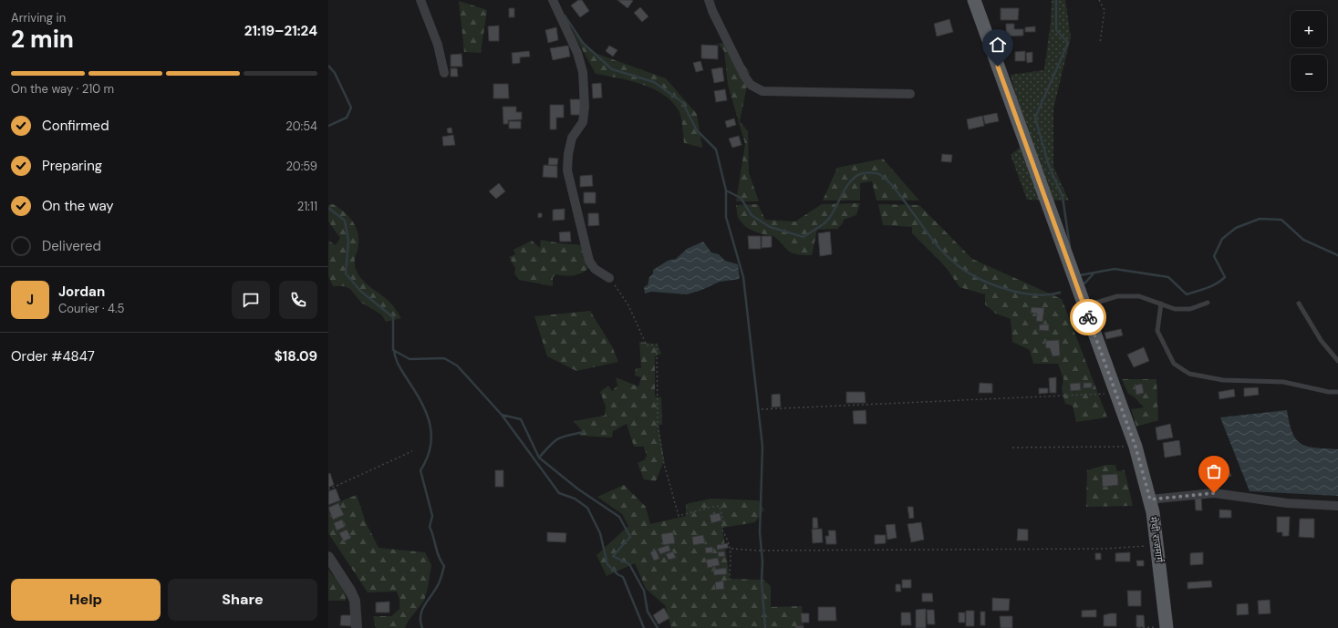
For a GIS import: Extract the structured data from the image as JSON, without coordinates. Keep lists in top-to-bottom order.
{
  "streets": {
    "main road": ["मेची राजमार्ग"]
  },
  "page": {
    "heading": ["2 min", "Arriving in", "21:19–21:24"],
    "panel": [
      "Jordan",
      "Courier · 4.5",
      "Order #4847",
      "$18.09"
    ],
    "map_buttons": ["+", "−"],
    "bar": "On the way · 210 m",
    "list": [
      ["Confirmed", "20:54"],
      ["Preparing", "20:59"],
      ["On the way", "21:11"],
      "Delivered"
    ],
    "round": "J",
    "buttons": ["Help", "Share"]
  }
}
